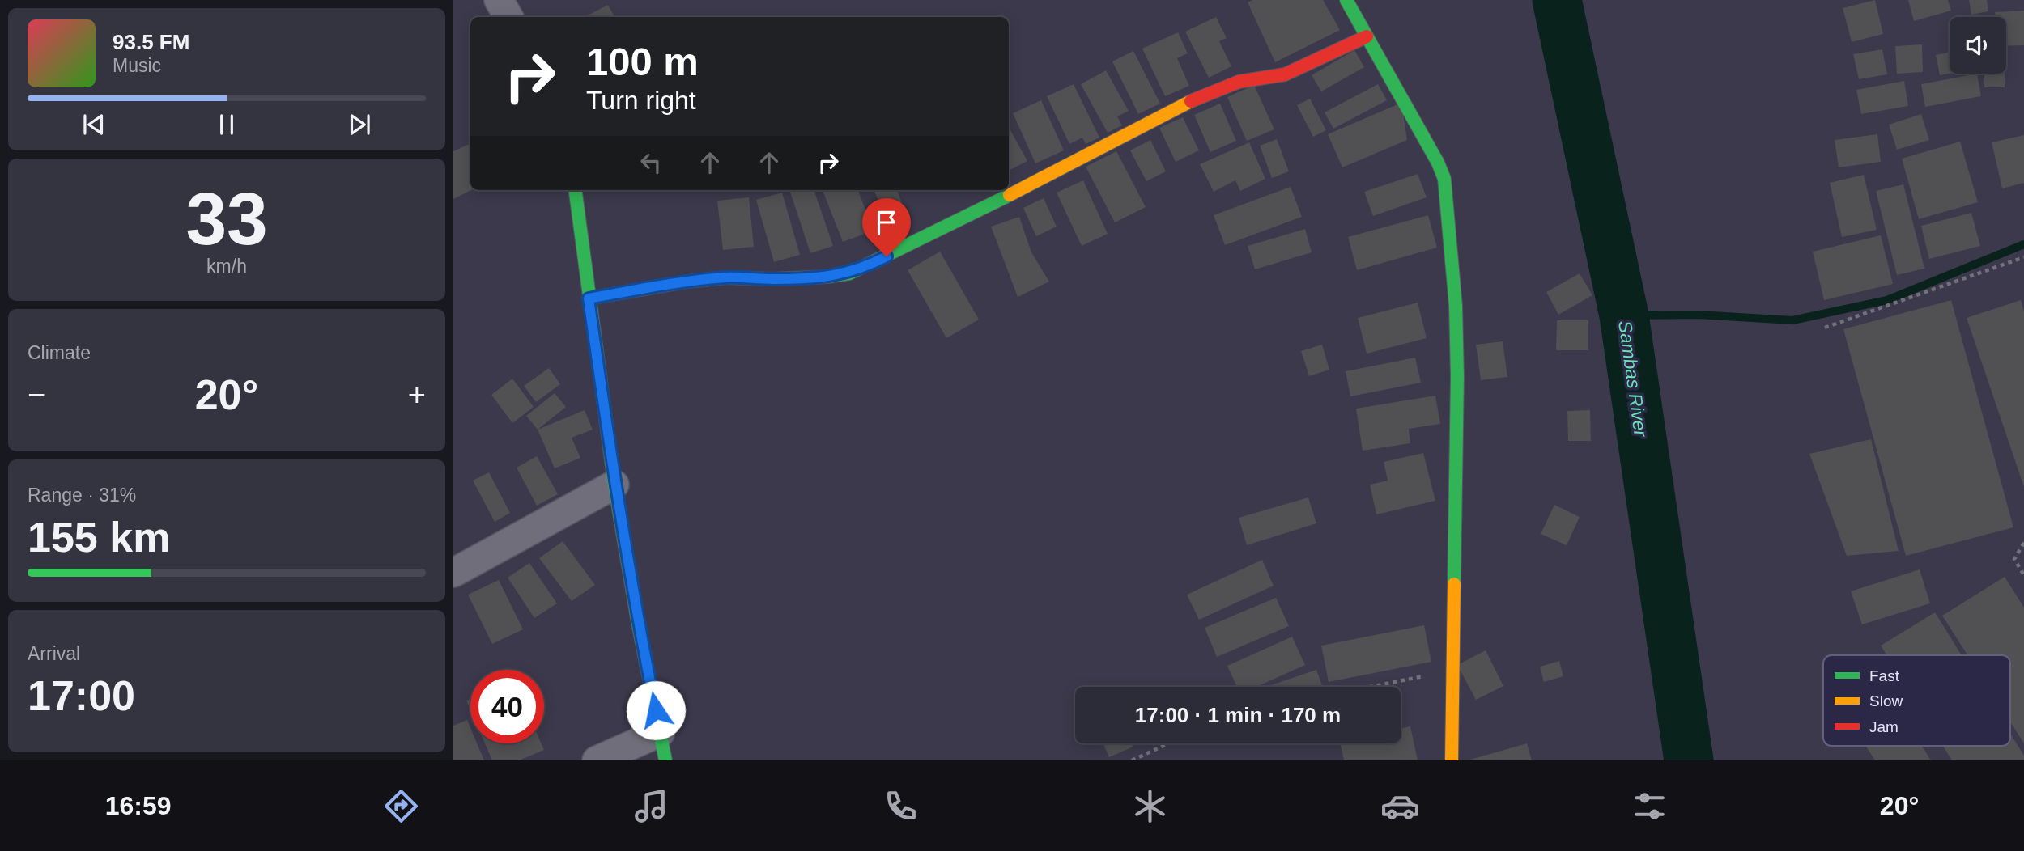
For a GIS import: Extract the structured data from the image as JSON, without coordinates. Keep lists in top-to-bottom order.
{
  "water": ["Sambas River"],
  "legend": ["Fast", "Slow", "Jam"],
  "page": {
    "turn": ["100 m", "Turn right"],
    "song": ["93.5 FM", "Music"],
    "tile": [
      ["33", "km/h"],
      "Climate",
      ["Range · 31%", "155 km"],
      ["Arrival", "17:00"]
    ],
    "heat": ["−", "20°", "+"],
    "limit": "40",
    "trip": "17:00 · 1 min · 170 m",
    "tabs": ["16:59", "20°"]
  }
}
